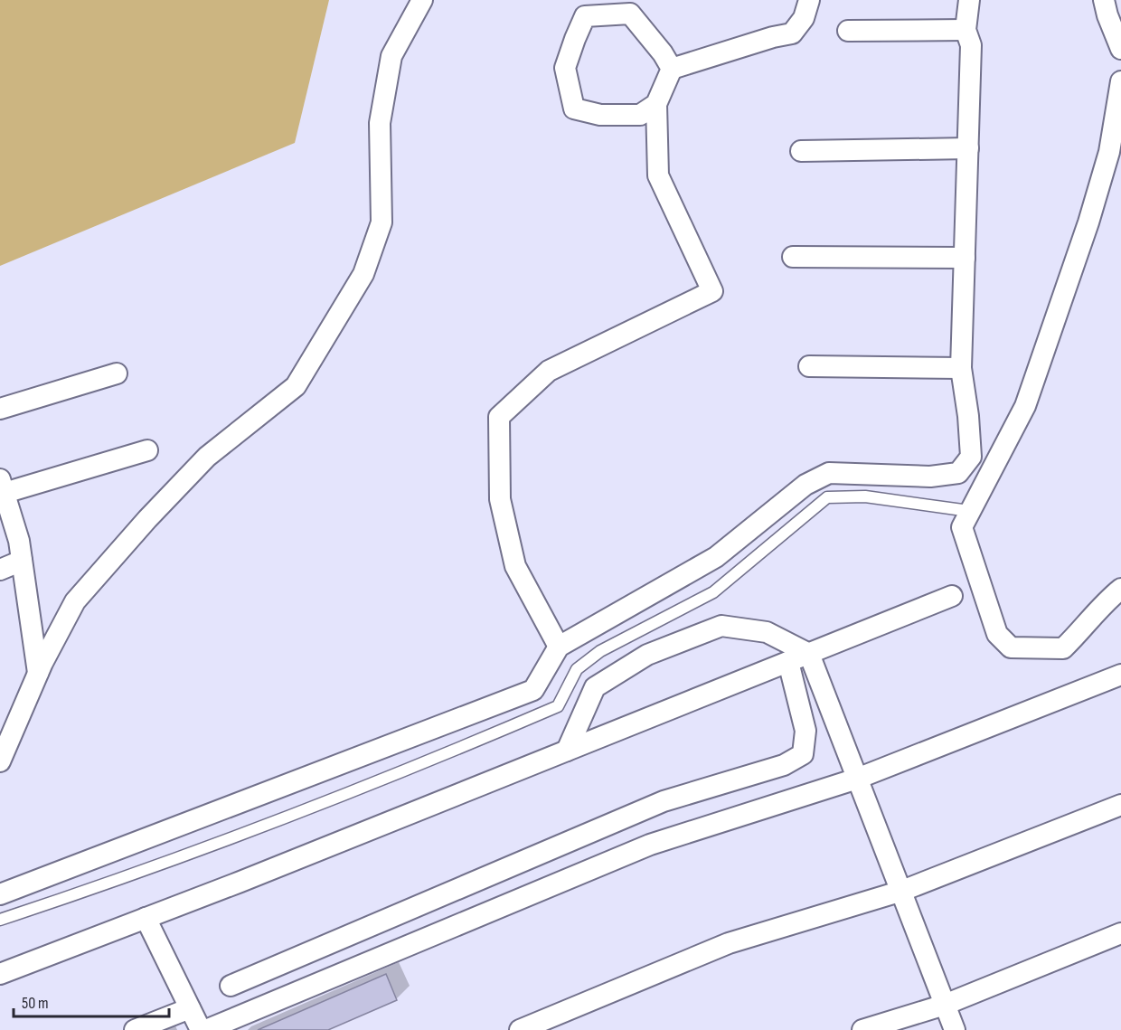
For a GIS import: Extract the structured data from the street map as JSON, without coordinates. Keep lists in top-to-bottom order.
{
  "scale_bar": "50 m"
}
